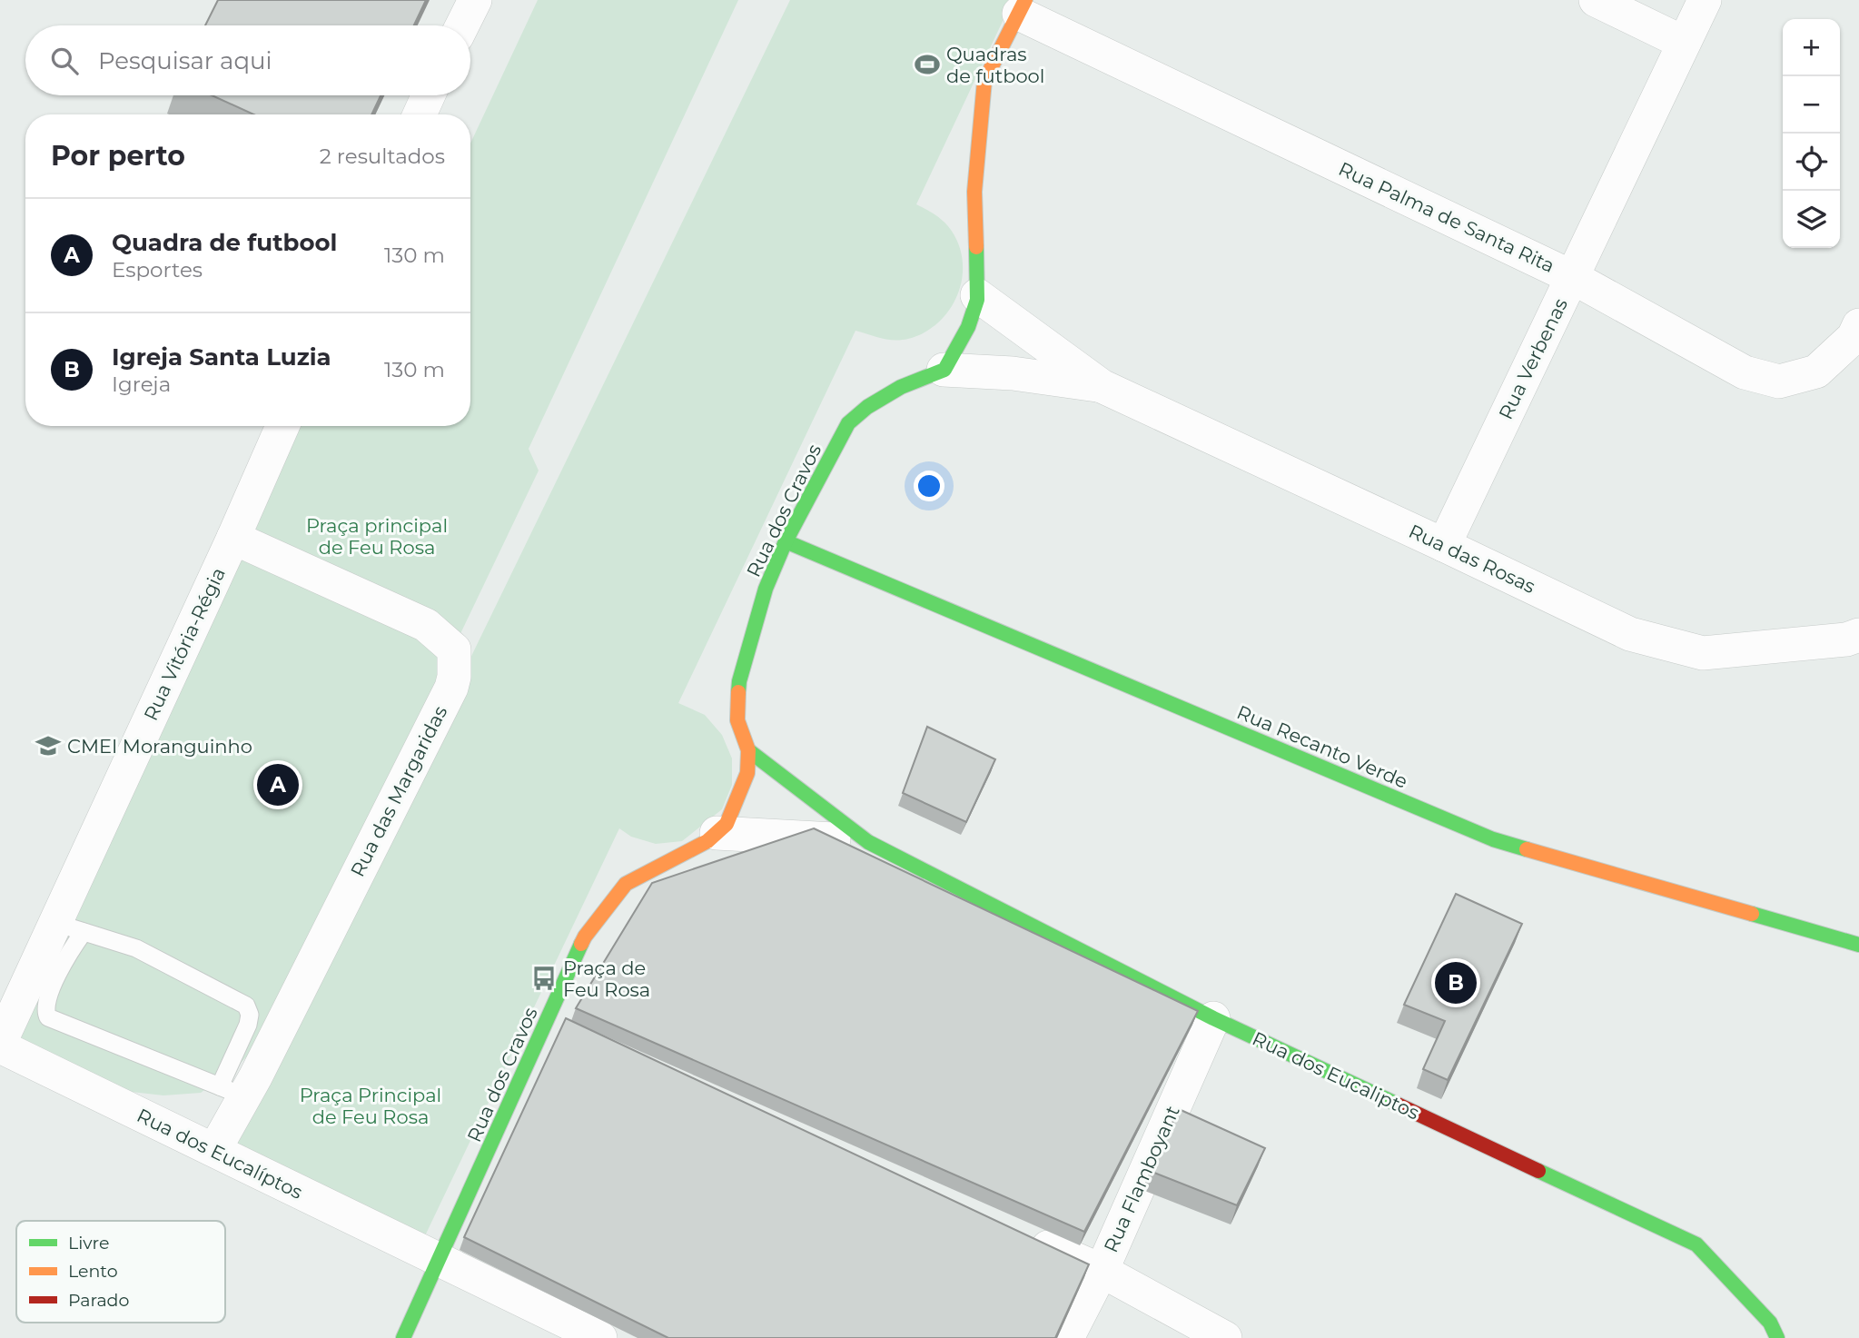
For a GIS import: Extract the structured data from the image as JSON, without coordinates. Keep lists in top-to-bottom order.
{
  "streets": {
    "street": [
      "Rua Palma de Santa Rita",
      "Rua Verbenas",
      "Rua dos Cravos",
      "Rua das Rosas",
      "Rua Vitória-Régia",
      "Rua Recanto Verde",
      "Rua das Margaridas",
      "Rua dos Eucaliptos",
      "Rua dos Eucalíptos",
      "Rua Flamboyant"
    ]
  },
  "crossings": [
    ["Rua Palma de Santa Rita", "Rua Verbenas"],
    ["Rua Verbenas", "Rua das Rosas"],
    ["Rua dos Cravos", "Rua das Rosas"],
    ["Rua dos Cravos", "Rua Recanto Verde"],
    ["Rua dos Cravos", "Rua dos Eucaliptos"],
    ["Rua dos Cravos", "Rua dos Eucalíptos"],
    ["Rua Vitória-Régia", "Rua das Margaridas"],
    ["Rua Vitória-Régia", "Rua dos Eucalíptos"],
    ["Rua das Margaridas", "Rua dos Eucalíptos"],
    ["Rua dos Eucaliptos", "Rua Flamboyant"]
  ],
  "parks": ["Praça principal de Feu Rosa", "Praça Principal de Feu Rosa"],
  "places": {
    "sports": ["Quadras de futbool"],
    "school or university": ["CMEI Moranguinho"],
    "bus stop": ["Praça de Feu Rosa"]
  },
  "legend": ["Livre", "Lento", "Parado"],
  "page": {
    "map_buttons": ["+", "−"],
    "search": "Pesquisar aqui",
    "heading": ["Por perto", "2 resultados"],
    "list": [
      {
        "mark": "A",
        "name": "Quadra de futbool",
        "note": "Esportes",
        "value": "130 m"
      },
      {
        "mark": "B",
        "name": "Igreja Santa Luzia",
        "note": "Igreja",
        "value": "130 m"
      }
    ],
    "pins": ["A", "B"]
  }
}
